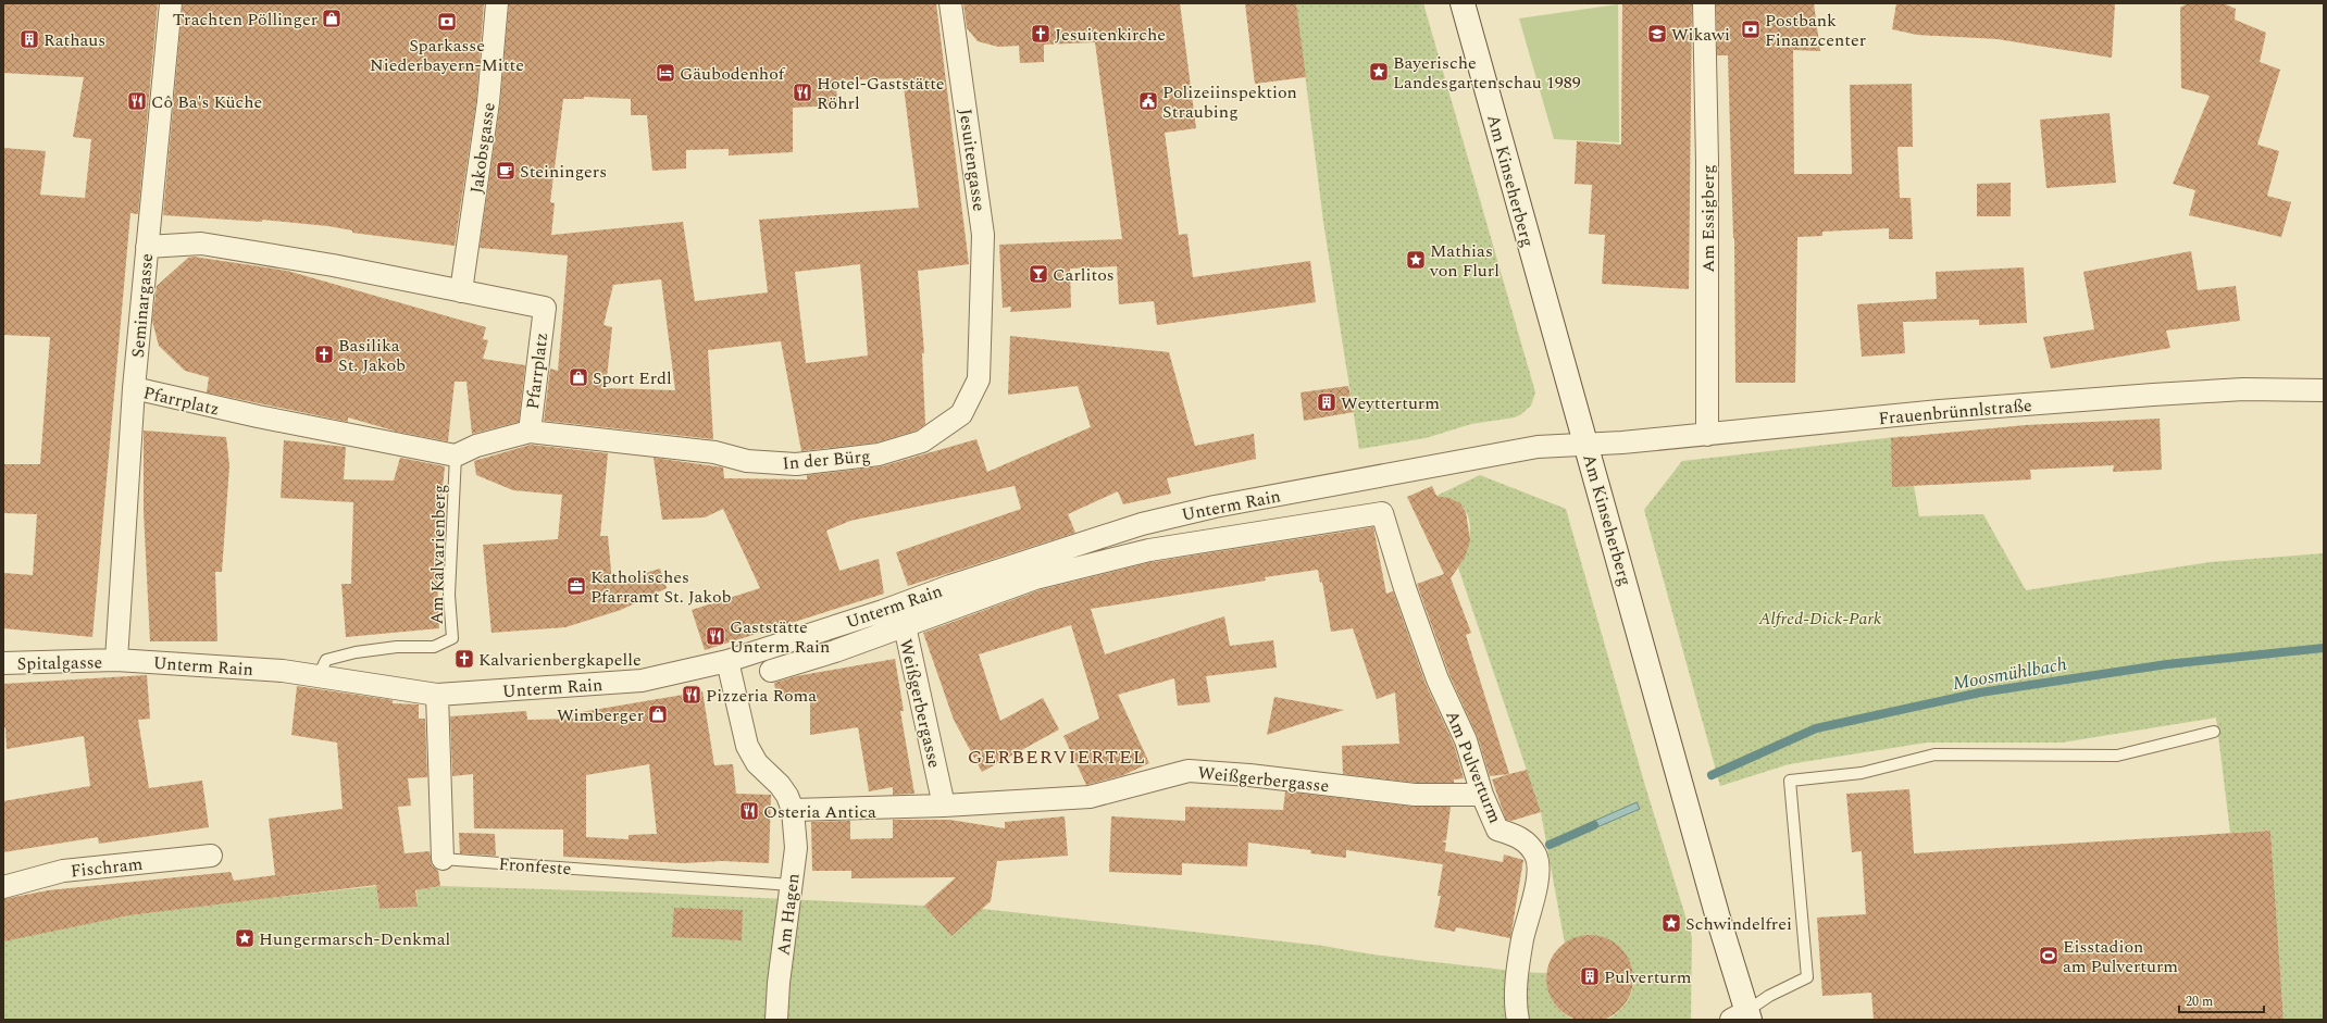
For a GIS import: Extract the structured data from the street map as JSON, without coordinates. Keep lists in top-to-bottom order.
{
  "streets": {
    "main road": ["Am Kinseherberg"],
    "street": [
      "Jakobsgasse",
      "Jesuitengasse",
      "Am Essigberg",
      "Seminargasse",
      "Pfarrplatz",
      "Frauenbrünnlstraße",
      "In der Bürg",
      "Unterm Rain",
      "Spitalgasse",
      "Weißgerbergasse",
      "Am Pulverturm",
      "Fronfeste",
      "Fischram",
      "Am Hagen"
    ],
    "lane": ["Am Kalvarienberg"]
  },
  "crossings": [
    ["Jakobsgasse", "Pfarrplatz"],
    ["Jesuitengasse", "In der Bürg"],
    ["Am Kinseherberg", "Frauenbrünnlstraße"],
    ["Am Kinseherberg", "Unterm Rain"],
    ["Am Essigberg", "Frauenbrünnlstraße"],
    ["Seminargasse", "Pfarrplatz"],
    ["Seminargasse", "Unterm Rain"],
    ["Seminargasse", "Spitalgasse"],
    ["Pfarrplatz", "In der Bürg"],
    ["Pfarrplatz", "Am Kalvarienberg"],
    ["Frauenbrünnlstraße", "Unterm Rain"],
    ["Unterm Rain", "Am Kalvarienberg"],
    ["Unterm Rain", "Spitalgasse"],
    ["Unterm Rain", "Fronfeste"],
    ["Weißgerbergasse", "Am Pulverturm"],
    ["Weißgerbergasse", "Am Hagen"],
    ["Fronfeste", "Am Hagen"]
  ],
  "districts": ["GERBERVIERTEL"],
  "water": ["Moosmühlbach"],
  "parks": ["Alfred-Dick-Park"],
  "places": {
    "shop": ["Trachten Pöllinger", "Sport Erdl", "Wimberger"],
    "bank": ["Sparkasse Niederbayern-Mitte", "Postbank Finanzcenter"],
    "church": ["Jesuitenkirche", "Basilika St. Jakob", "Kalvarienbergkapelle"],
    "school or university": ["Wikawi"],
    "building": ["Rathaus", "Weytterturm", "Pulverturm"],
    "place": [
      "Bayerische Landesgartenschau 1989",
      "Mathias von Flurl",
      "Schwindelfrei",
      "Hungermarsch-Denkmal"
    ],
    "hotel": ["Gäubodenhof"],
    "restaurant": [
      "Hotel-Gaststätte Röhrl",
      "Cô Ba's Küche",
      "Gaststätte Unterm Rain",
      "Pizzeria Roma",
      "Osteria Antica"
    ],
    "public building": ["Polizeiinspektion Straubing"],
    "cafe": ["Steiningers"],
    "bar": ["Carlitos"],
    "office": ["Katholisches Pfarramt St. Jakob"],
    "sports": ["Eisstadion am Pulverturm"]
  },
  "scale_bar": "20 m"
}
